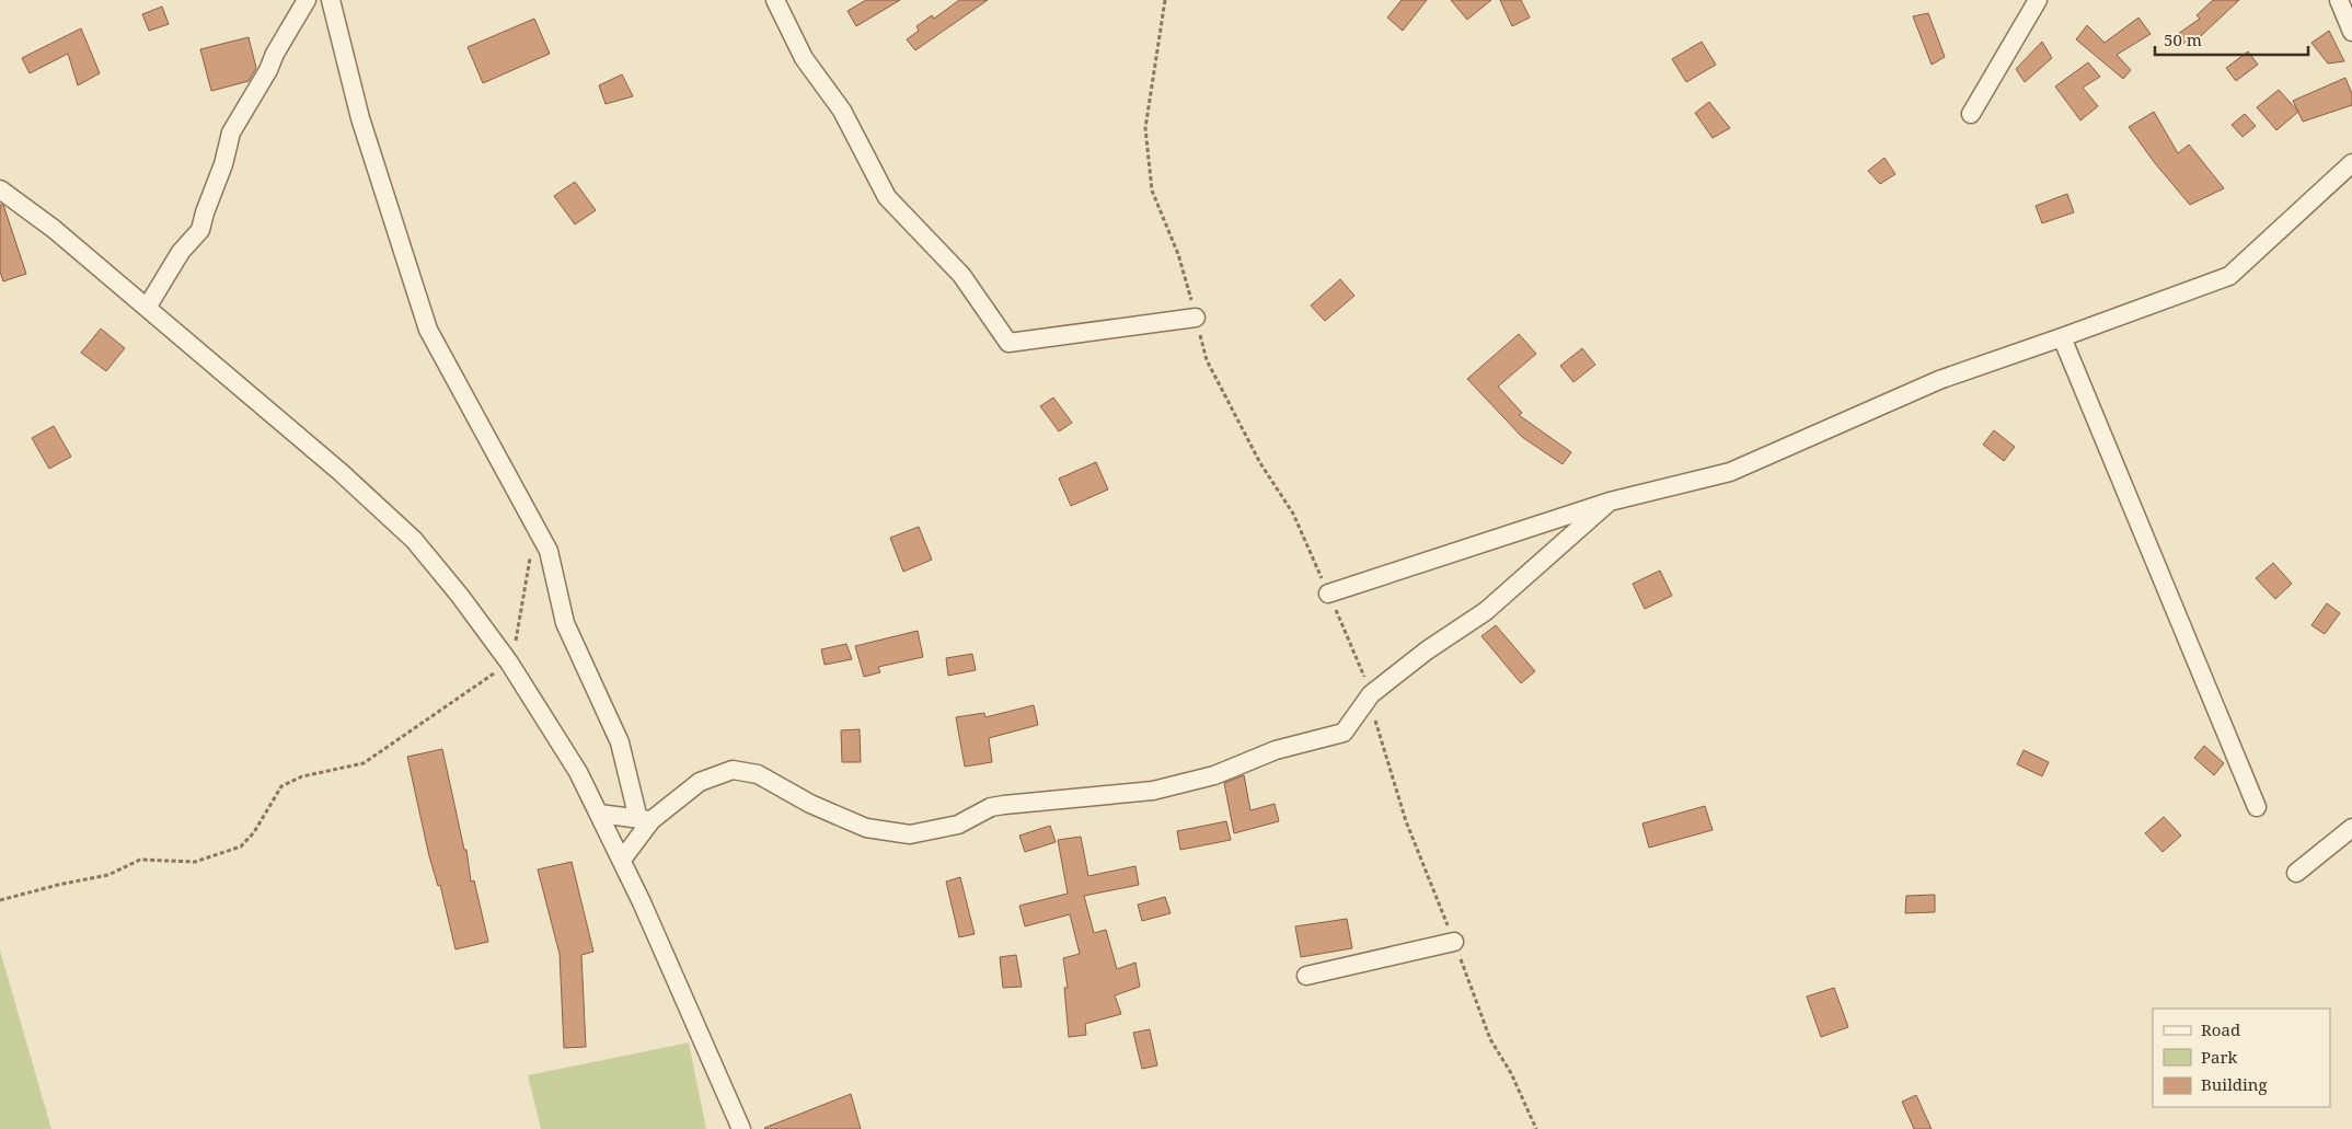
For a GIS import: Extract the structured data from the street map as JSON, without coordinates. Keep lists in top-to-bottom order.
{
  "legend": ["Road", "Park", "Building"],
  "scale_bar": "50 m"
}
